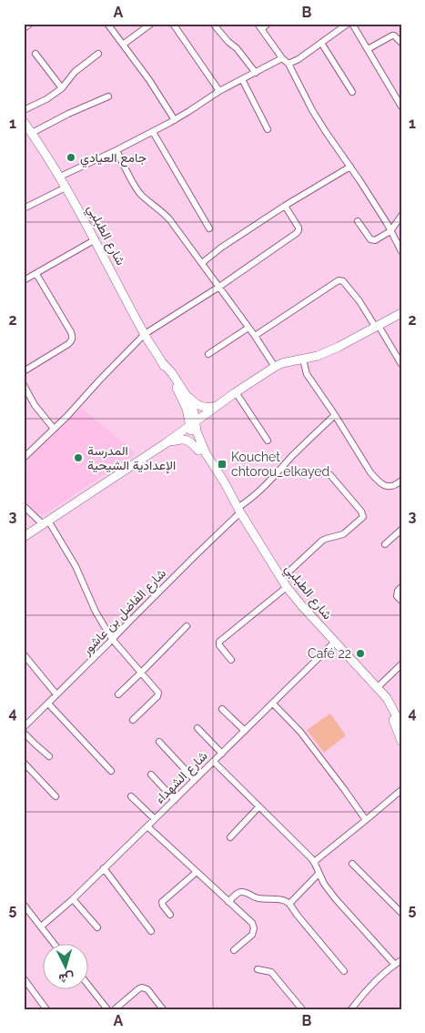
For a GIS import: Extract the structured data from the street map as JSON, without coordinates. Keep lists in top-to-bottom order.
{
  "streets": {
    "street": ["شارع الطبلبي", "شارع الفاضل بن عاشور", "شارع الشهداء"]
  },
  "crossings": [
    ["شارع الطبلبي", "شارع الفاضل بن عاشور"],
    ["شارع الطبلبي", "شارع الشهداء"]
  ],
  "places": {
    "other": ["جامع العيادي", "المدرسة الإعدادية الشيحية", "Café 22"],
    "transit": ["Kouchet chtorou_elkayed"]
  },
  "north": "bottom",
  "grid": {
    "columns": ["A", "B"],
    "rows": [
      "1",
      "2",
      "3",
      "4",
      "5"
    ]
  }
}
